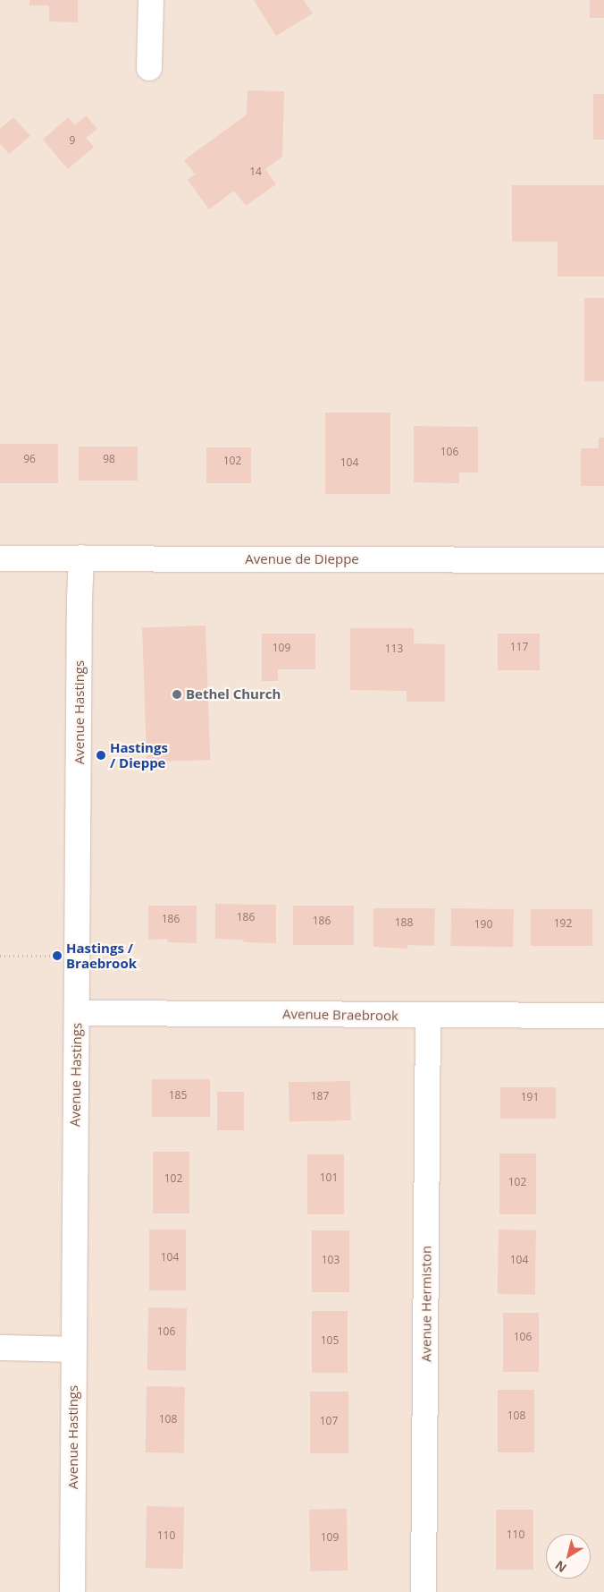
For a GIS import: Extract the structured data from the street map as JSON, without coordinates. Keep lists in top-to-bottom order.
{
  "streets": {
    "street": [
      "Avenue de Dieppe",
      "Avenue Hastings",
      "Avenue Braebrook",
      "Avenue Hermiston"
    ]
  },
  "crossings": [
    ["Avenue de Dieppe", "Avenue Hastings"],
    ["Avenue Hastings", "Avenue Braebrook"],
    ["Avenue Braebrook", "Avenue Hermiston"]
  ],
  "places": ["Bethel Church", "Hastings / Dieppe", "Hastings / Braebrook"],
  "house_numbers": [
    "9",
    "14",
    "106",
    "96",
    "98",
    "102",
    "104",
    "117",
    "109",
    "113",
    "186",
    "186",
    "186",
    "188",
    "192",
    "190",
    "185",
    "187",
    "191",
    "101",
    "102",
    "102",
    "104",
    "103",
    "104",
    "106",
    "106",
    "105",
    "108",
    "108",
    "107",
    "110",
    "110",
    "109"
  ],
  "north": "bottom left"
}
